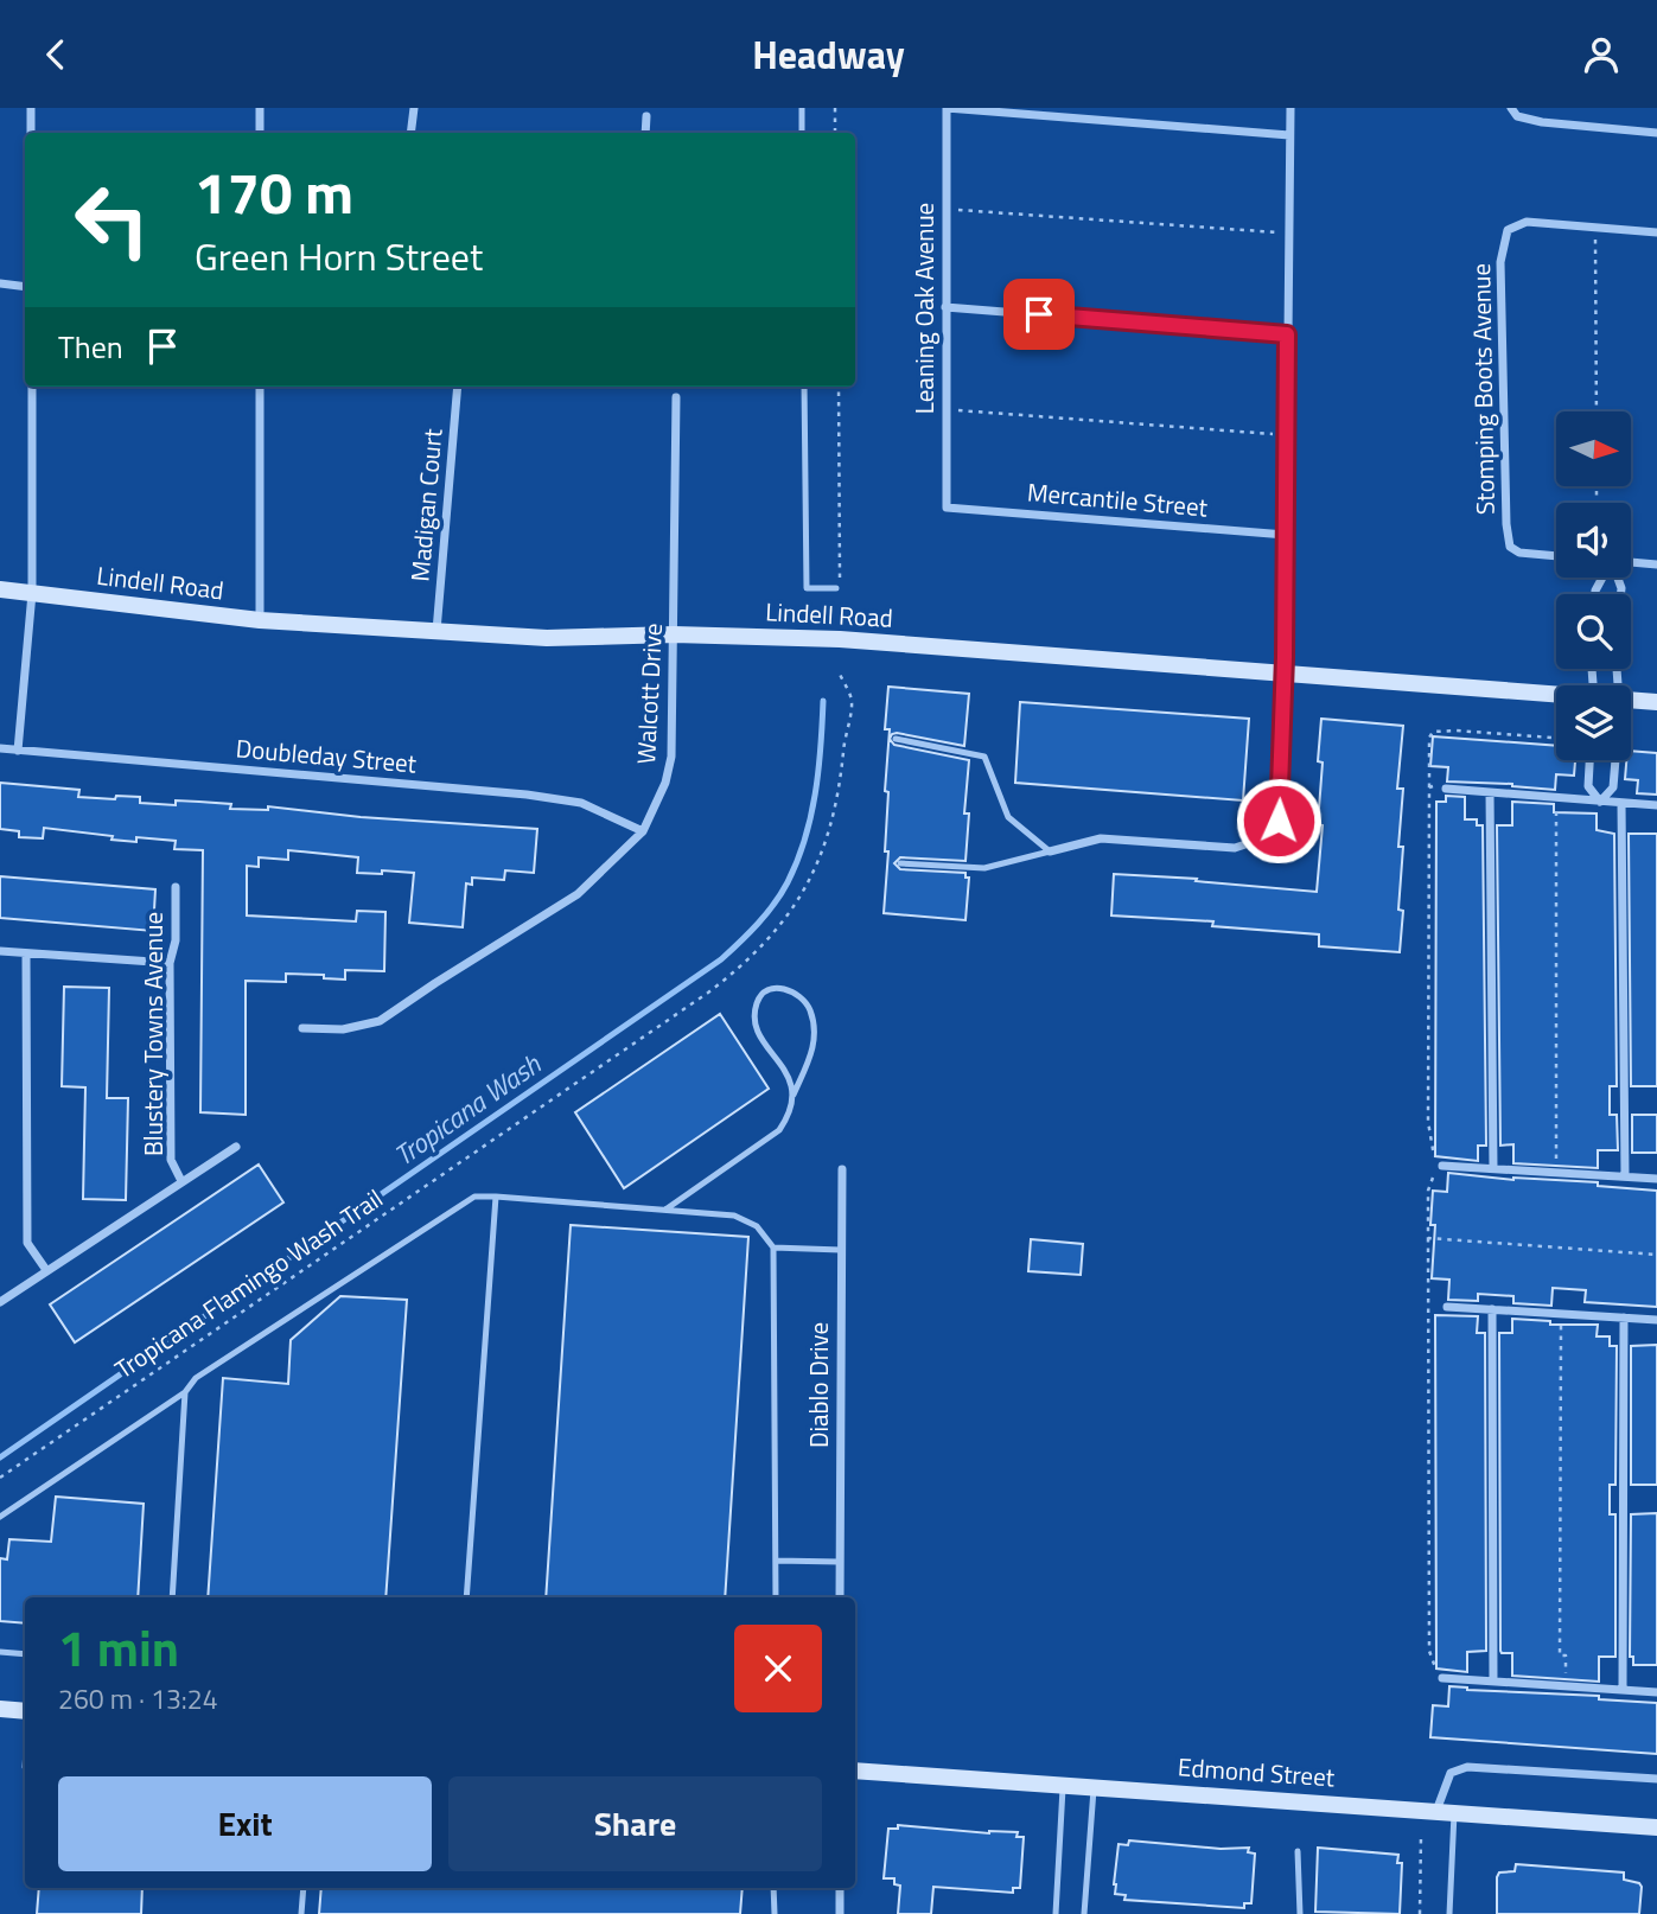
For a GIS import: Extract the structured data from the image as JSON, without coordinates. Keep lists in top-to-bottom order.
{
  "streets": {
    "street": [
      "Leaning Oak Avenue",
      "Stomping Boots Avenue",
      "Mercantile Street",
      "Madigan Court",
      "Lindell Road",
      "Walcott Drive",
      "Doubleday Street",
      "Blustery Towns Avenue",
      "Diablo Drive",
      "Edmond Street"
    ],
    "path": ["Tropicana Flamingo Wash Trail"]
  },
  "crossings": [
    ["Leaning Oak Avenue", "Mercantile Street"],
    ["Madigan Court", "Lindell Road"],
    ["Lindell Road", "Walcott Drive"],
    ["Walcott Drive", "Doubleday Street"]
  ],
  "water": ["Tropicana Wash"],
  "north": "right",
  "page": {
    "header": "Headway",
    "turn": ["170 m", "Green Horn Street"],
    "then": "Then",
    "heading": ["1 min", "260 m · 13:24"],
    "buttons": ["Exit", "Share"]
  }
}
